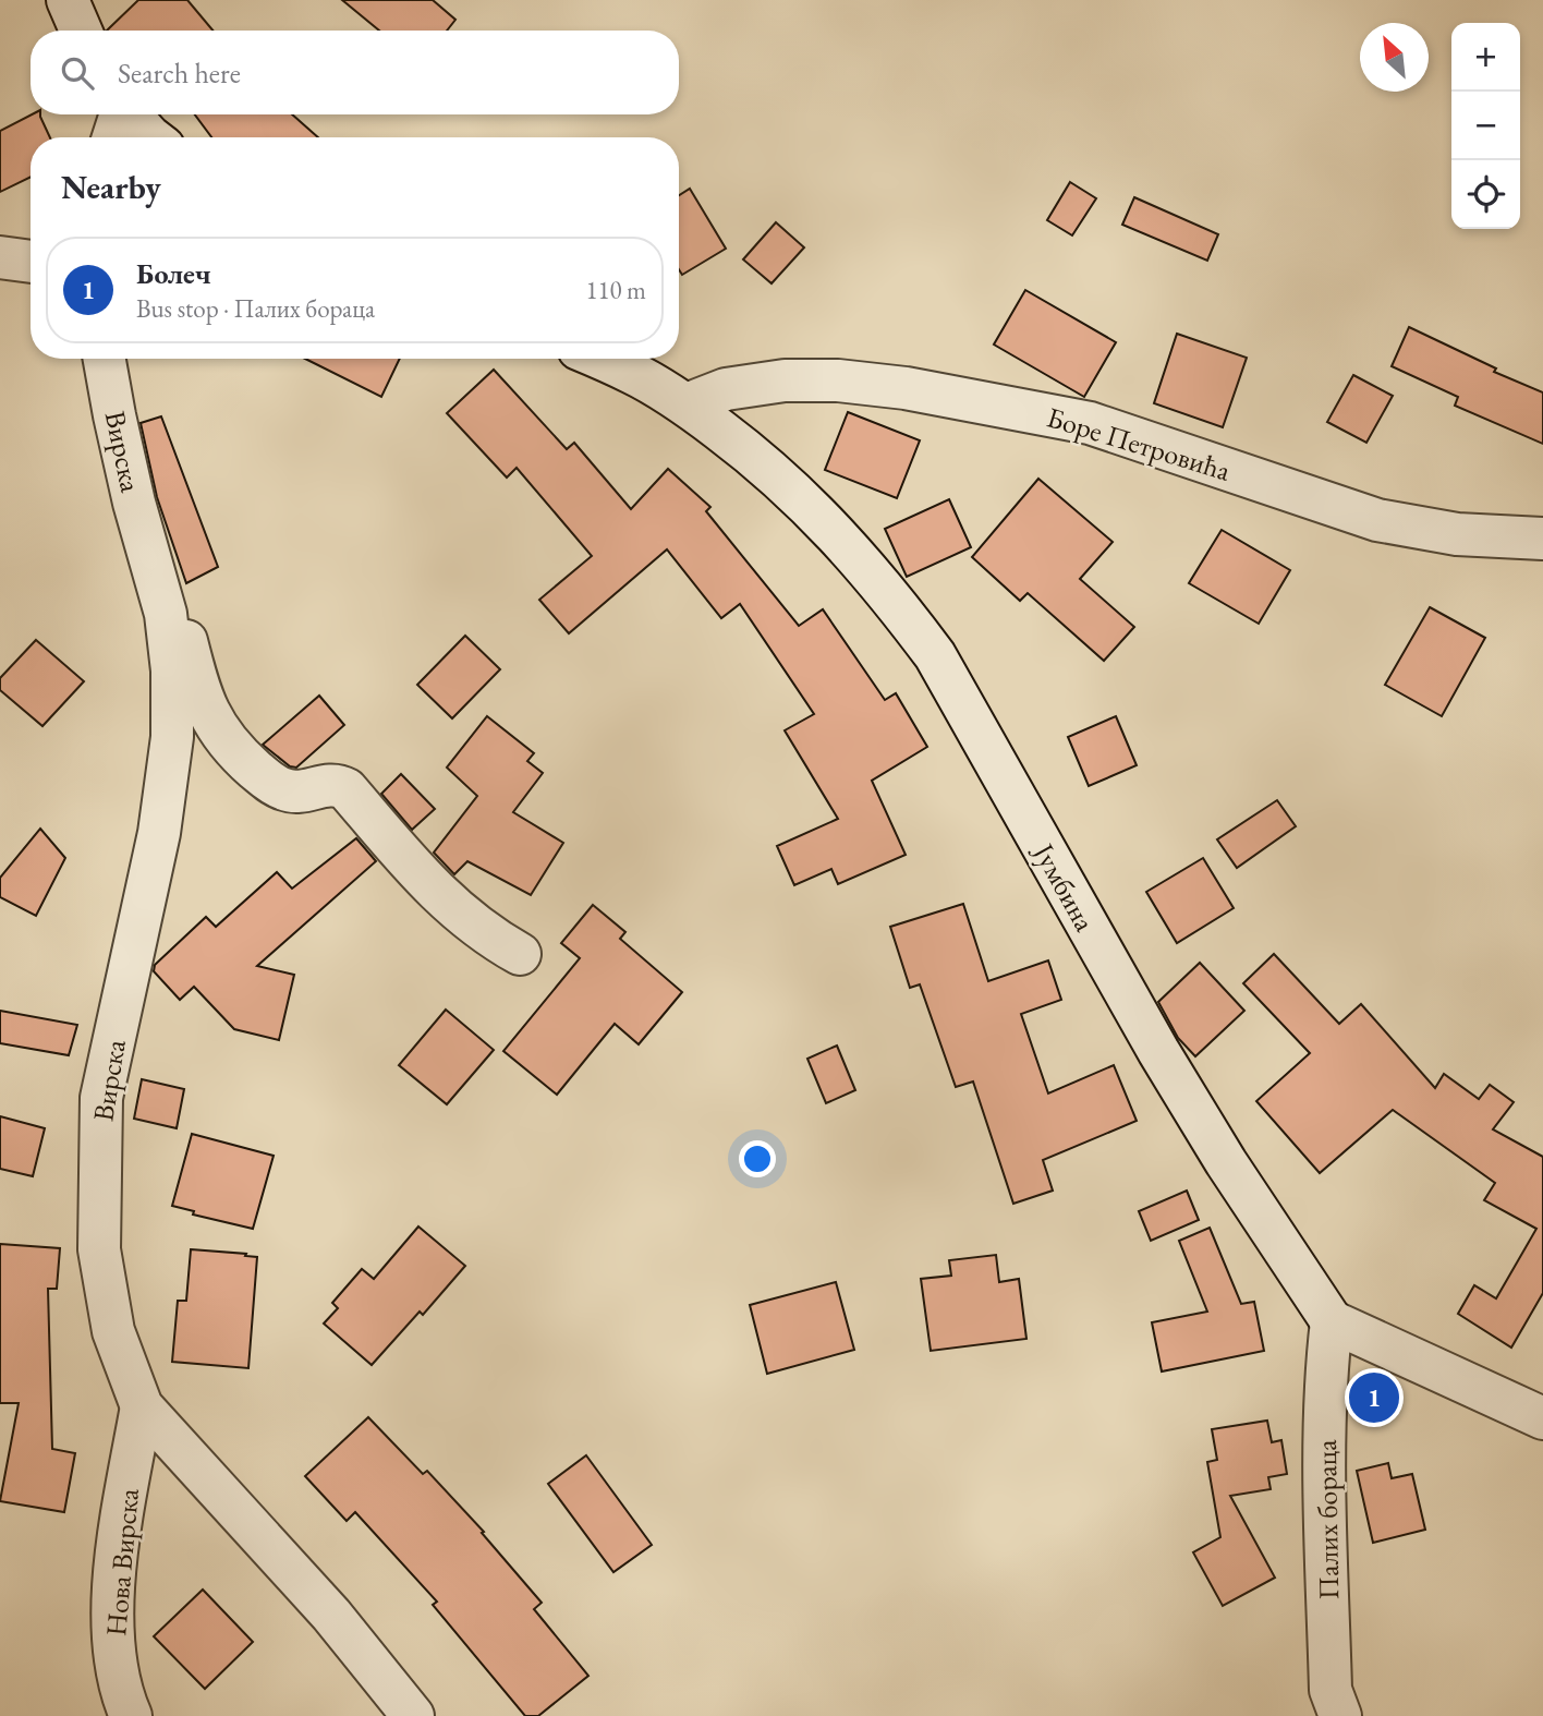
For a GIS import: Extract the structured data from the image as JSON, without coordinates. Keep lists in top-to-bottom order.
{
  "streets": {
    "street": [
      "Боре Петровића",
      "Вирска",
      "Јумбина",
      "Палих бораца",
      "Нова Вирска"
    ]
  },
  "crossings": [
    ["Боре Петровића", "Јумбина"],
    ["Вирска", "Нова Вирска"],
    ["Јумбина", "Палих бораца"]
  ],
  "north": "top left",
  "page": {
    "map_buttons": ["+", "−"],
    "search": "Search here",
    "heading": "Nearby",
    "list": [
      {
        "mark": "1",
        "name": "Болеч",
        "note": "Bus stop · Палих бораца",
        "value": "110 m"
      }
    ],
    "pins": "1"
  }
}
